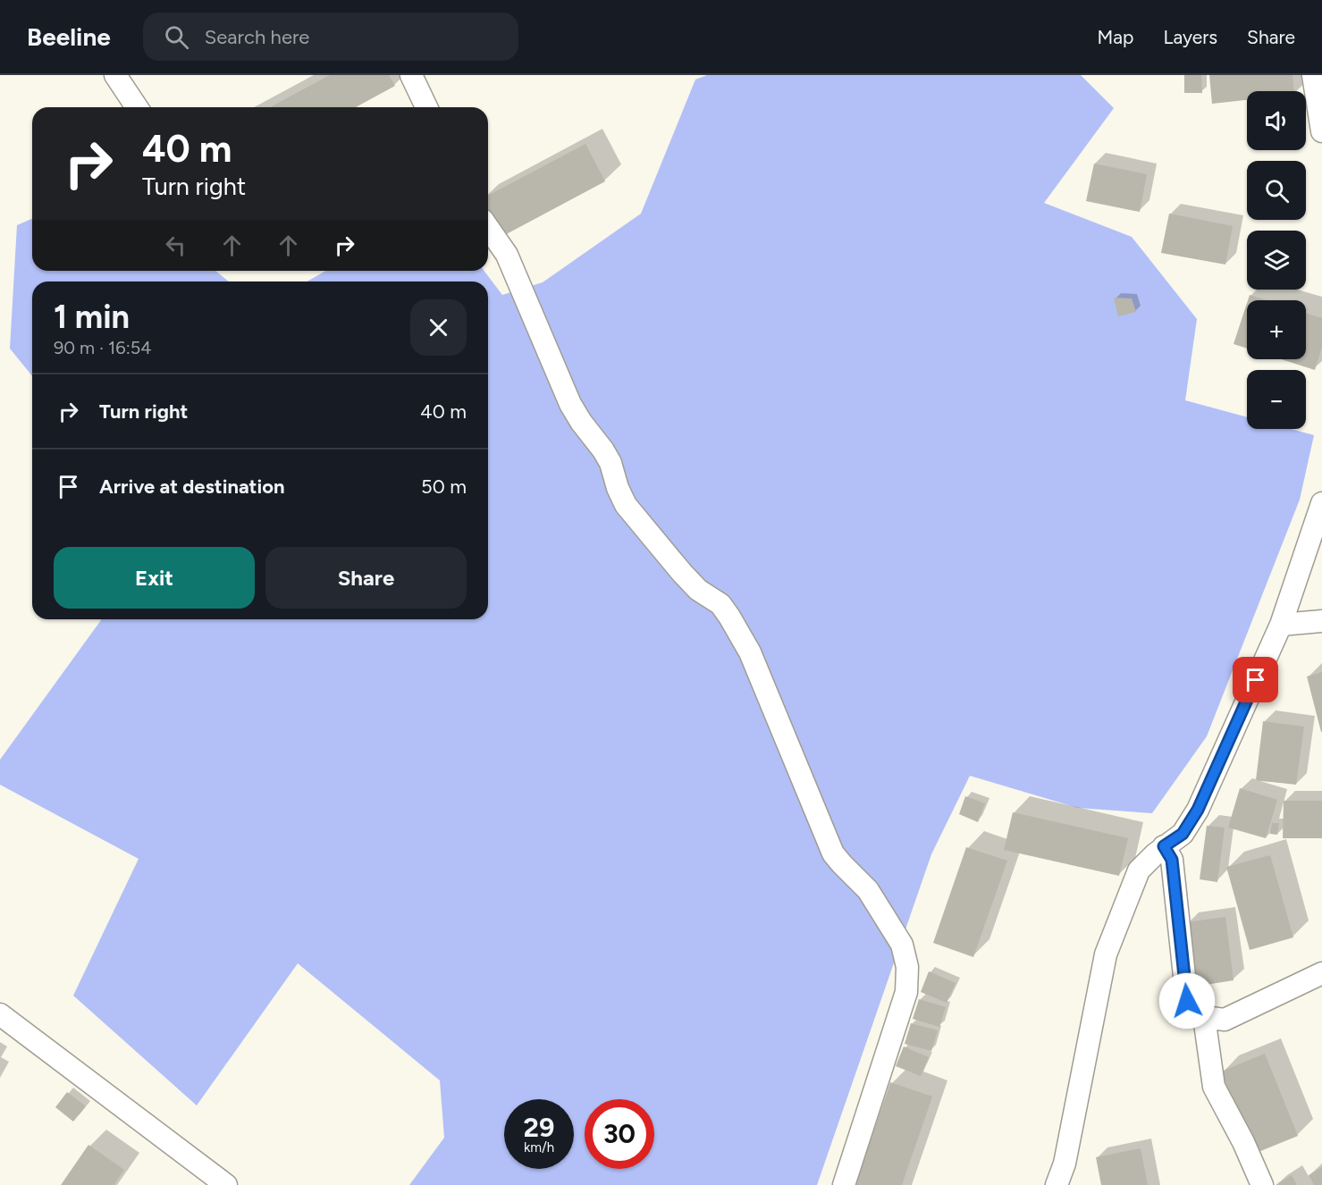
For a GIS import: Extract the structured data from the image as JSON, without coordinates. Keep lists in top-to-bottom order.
{
  "page": {
    "header": "Beeline",
    "search": "Search here",
    "nav": ["Map", "Layers", "Share"],
    "map_buttons": ["+", "−"],
    "turn": ["40 m", "Turn right"],
    "heading": ["1 min", "90 m · 16:54"],
    "list": [
      {
        "name": "Turn right",
        "value": "40 m"
      },
      {
        "name": "Arrive at destination",
        "value": "50 m"
      }
    ],
    "buttons": ["Exit", "Share"],
    "speed": "29 km/h",
    "limit": "30"
  }
}
